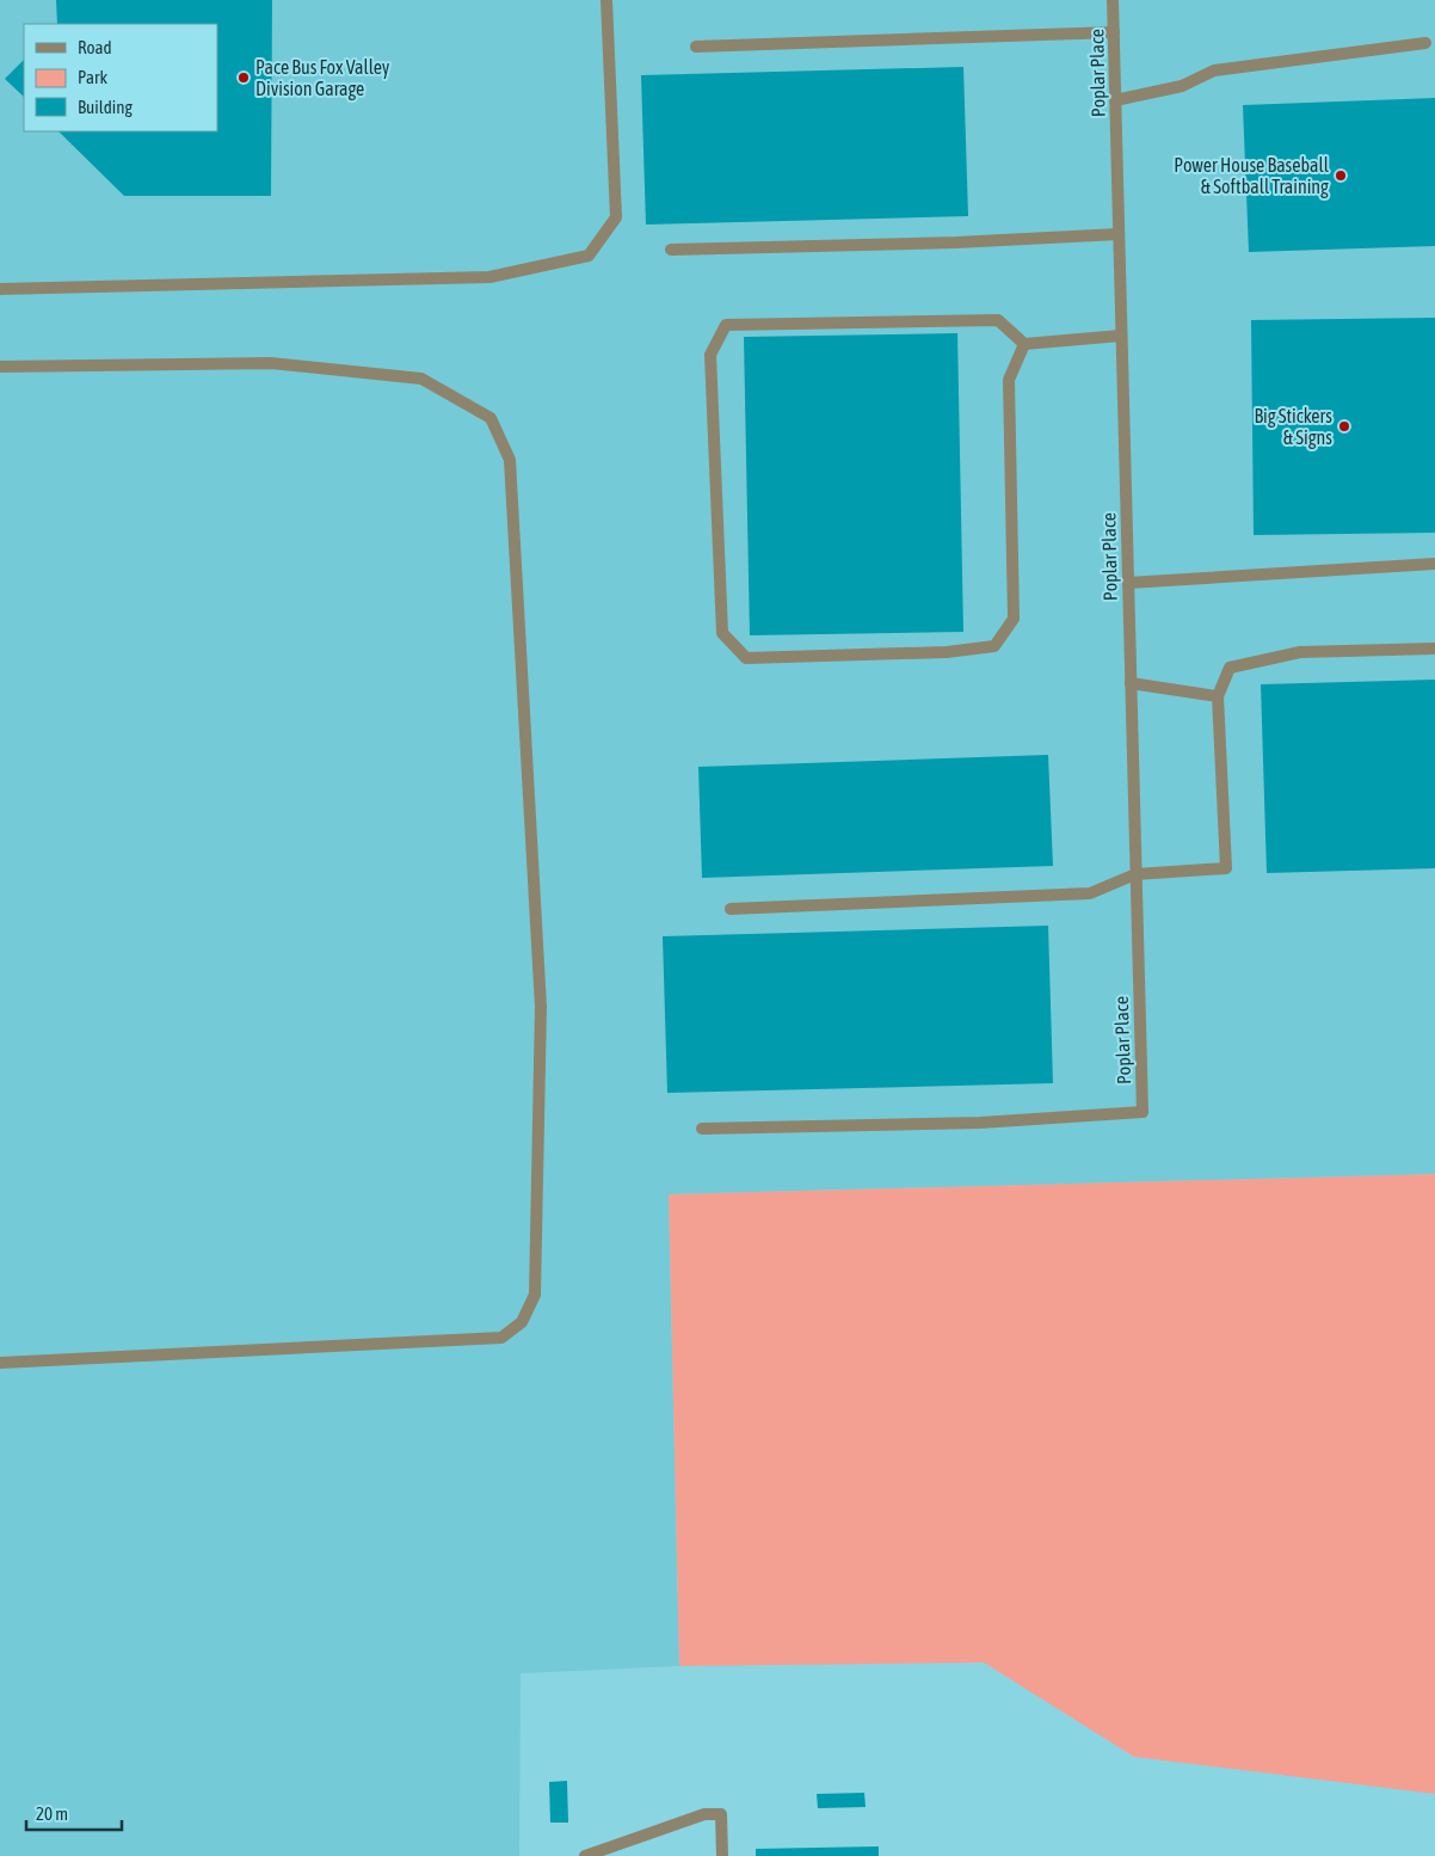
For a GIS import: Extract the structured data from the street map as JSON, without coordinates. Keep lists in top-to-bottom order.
{
  "streets": {
    "street": ["Poplar Place"]
  },
  "places": ["Pace Bus Fox Valley Division Garage", "Power House Baseball & Softball Training", "Big Stickers & Signs"],
  "legend": ["Road", "Park", "Building"],
  "scale_bar": "20 m"
}
